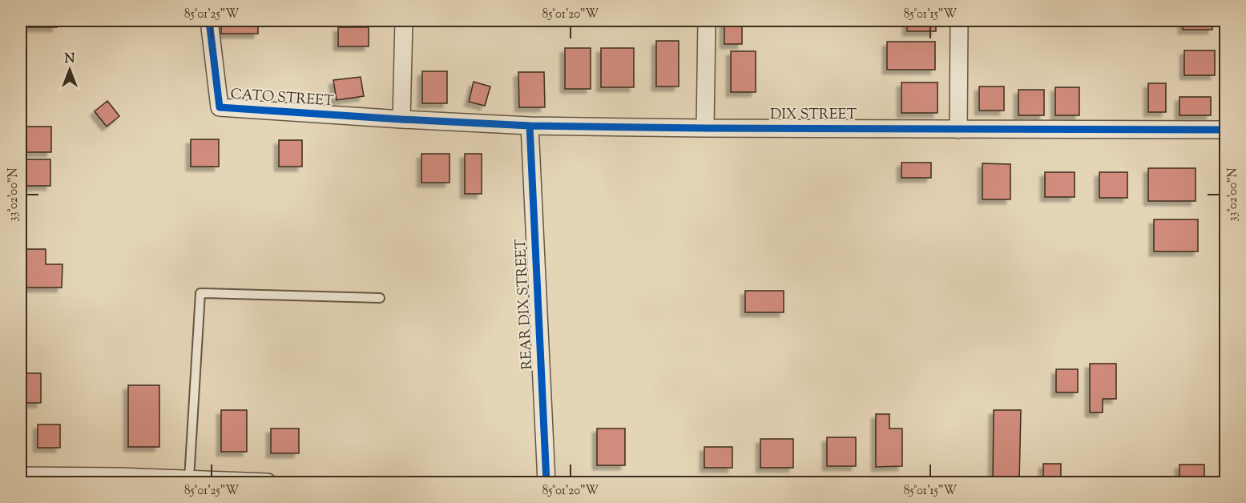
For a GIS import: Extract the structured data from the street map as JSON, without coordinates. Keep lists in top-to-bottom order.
{
  "streets": {
    "street": ["CATO STREET", "DIX STREET", "REAR DIX STREET"]
  },
  "crossings": [
    ["CATO STREET", "DIX STREET"],
    ["DIX STREET", "REAR DIX STREET"]
  ],
  "north": "top",
  "coordinates": [
    "85°01'25\"W",
    "85°01'20\"W",
    "85°01'15\"W",
    "33°02'00\"N"
  ]
}
